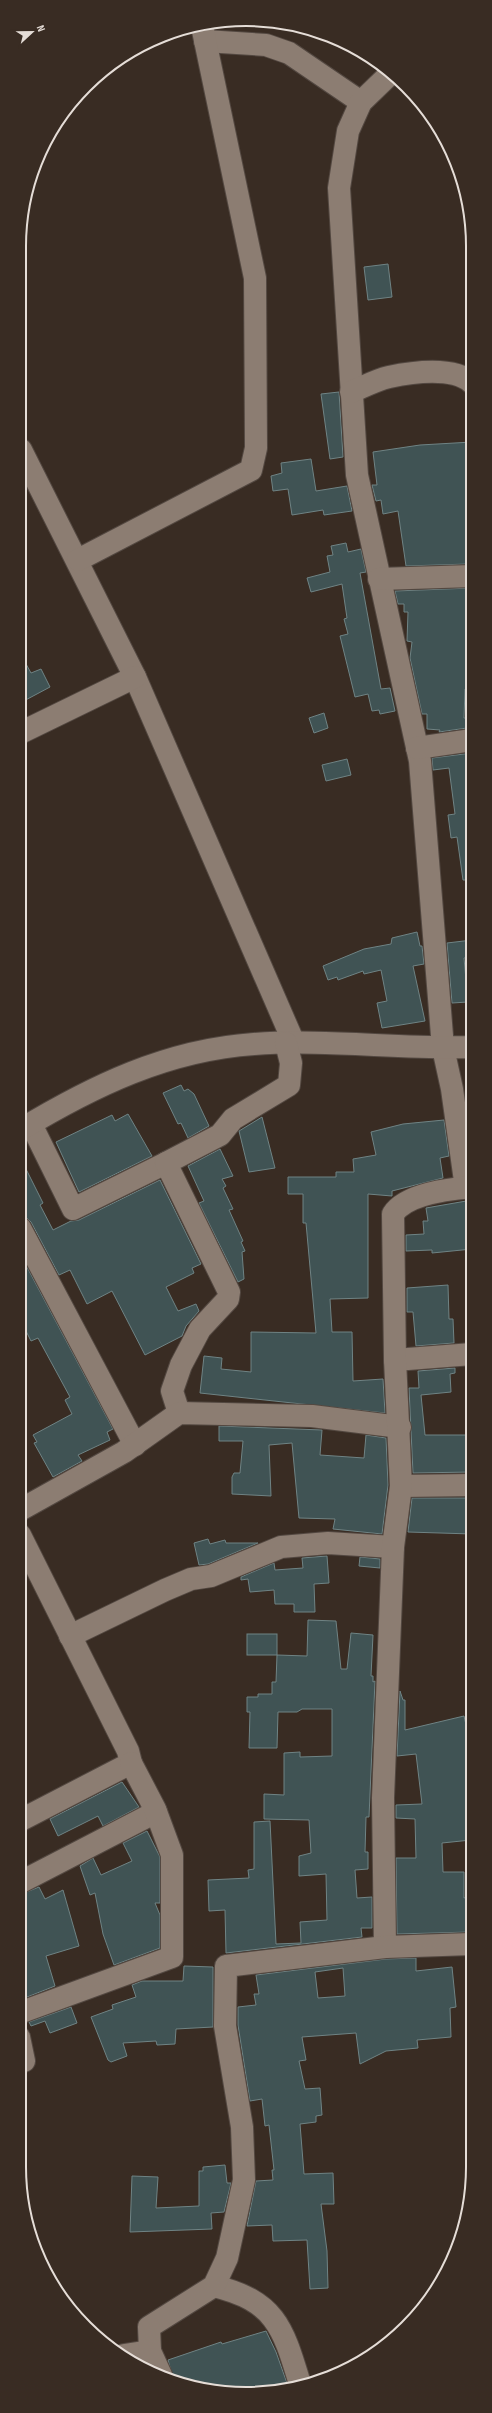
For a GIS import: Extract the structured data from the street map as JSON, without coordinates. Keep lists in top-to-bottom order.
{
  "north": "right"
}
